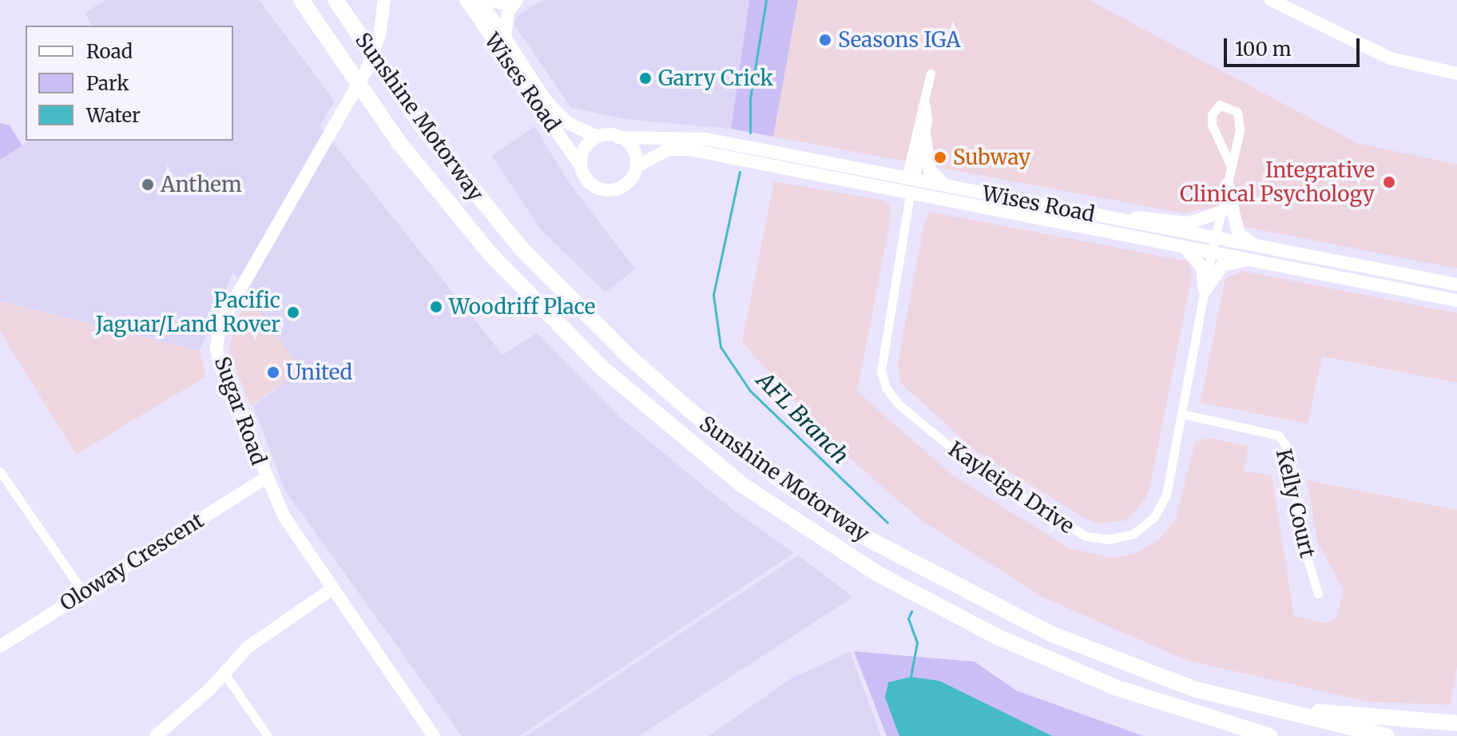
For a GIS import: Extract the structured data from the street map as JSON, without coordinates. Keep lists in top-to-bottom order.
{
  "streets": {
    "highway": ["Sunshine Motorway"],
    "main road": [
      "Wises Road",
      "Sugar Road",
      "Kayleigh Drive",
      "Oloway Crescent"
    ],
    "street": ["Kelly Court"]
  },
  "crossings": [
    ["Wises Road", "Kayleigh Drive"],
    ["Sugar Road", "Oloway Crescent"],
    ["Kayleigh Drive", "Kelly Court"]
  ],
  "water": ["AFL Branch"],
  "places": [
    "Seasons IGA",
    "Garry Crick",
    "Subway",
    "Integrative Clinical Psychology",
    "Anthem",
    "Woodriff Place",
    "Pacific Jaguar/Land Rover",
    "United"
  ],
  "legend": ["Road", "Park", "Water"],
  "scale_bar": "100 m"
}
